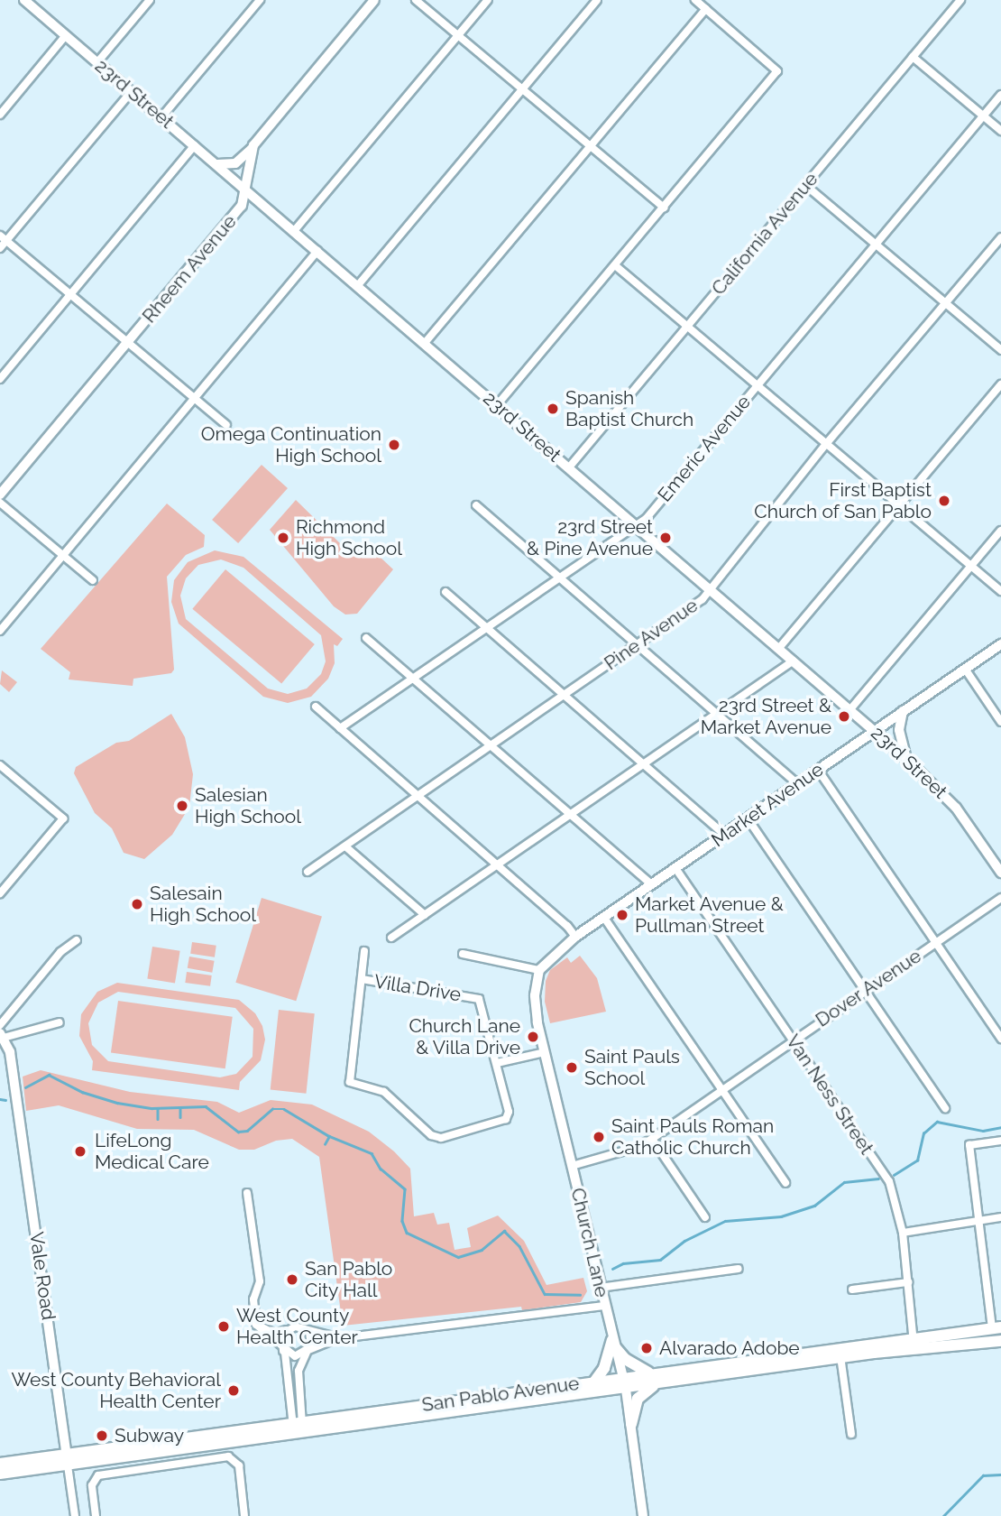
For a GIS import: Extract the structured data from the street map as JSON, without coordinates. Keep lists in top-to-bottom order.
{
  "streets": {
    "main road": ["23rd Street", "San Pablo Avenue"],
    "street": [
      "California Avenue",
      "Rheem Avenue",
      "Emeric Avenue",
      "Pine Avenue",
      "Market Avenue",
      "Villa Drive",
      "Dover Avenue",
      "Van Ness Street",
      "Church Lane",
      "Vale Road"
    ]
  },
  "crossings": [
    ["23rd Street", "California Avenue"],
    ["23rd Street", "Rheem Avenue"],
    ["23rd Street", "Emeric Avenue"],
    ["23rd Street", "Pine Avenue"],
    ["23rd Street", "Market Avenue"],
    ["Market Avenue", "Van Ness Street"],
    ["Market Avenue", "Church Lane"],
    ["Dover Avenue", "Van Ness Street"],
    ["Dover Avenue", "Church Lane"],
    ["Van Ness Street", "San Pablo Avenue"],
    ["Church Lane", "San Pablo Avenue"],
    ["Vale Road", "San Pablo Avenue"]
  ],
  "places": [
    "Spanish Baptist Church",
    "Omega Continuation High School",
    "First Baptist Church of San Pablo",
    "Richmond High School",
    "23rd Street & Pine Avenue",
    "23rd Street & Market Avenue",
    "Salesian High School",
    "Salesain High School",
    "Market Avenue & Pullman Street",
    "Church Lane & Villa Drive",
    "Saint Pauls School",
    "Saint Pauls Roman Catholic Church",
    "LifeLong Medical Care",
    "San Pablo City Hall",
    "West County Health Center",
    "Alvarado Adobe",
    "West County Behavioral Health Center",
    "Subway"
  ]
}
